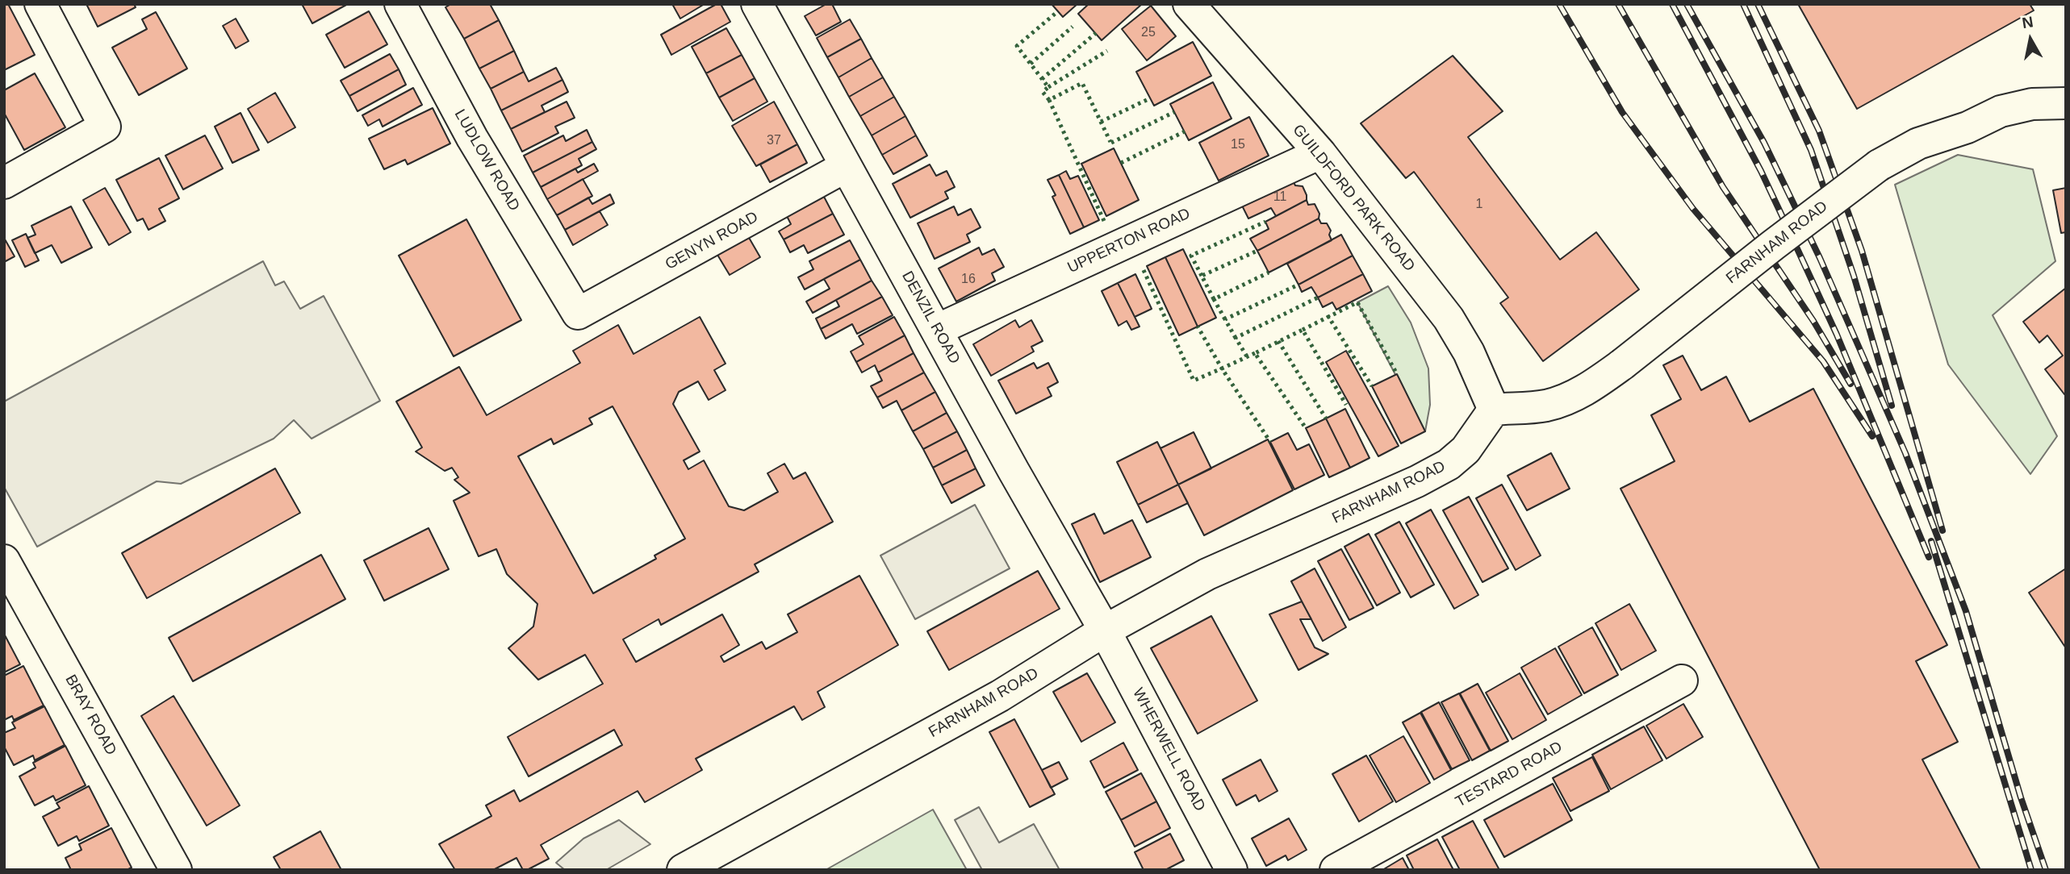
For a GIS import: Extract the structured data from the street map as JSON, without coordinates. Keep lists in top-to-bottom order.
{
  "streets": {
    "street": [
      "LUDLOW ROAD",
      "GUILDFORD PARK ROAD",
      "GENYN ROAD",
      "UPPERTON ROAD",
      "FARNHAM ROAD",
      "DENZIL ROAD",
      "BRAY ROAD",
      "WHERWELL ROAD",
      "TESTARD ROAD"
    ]
  },
  "crossings": [
    ["LUDLOW ROAD", "GENYN ROAD"],
    ["GUILDFORD PARK ROAD", "UPPERTON ROAD"],
    ["GUILDFORD PARK ROAD", "FARNHAM ROAD"],
    ["GENYN ROAD", "DENZIL ROAD"],
    ["UPPERTON ROAD", "DENZIL ROAD"],
    ["FARNHAM ROAD", "DENZIL ROAD"],
    ["FARNHAM ROAD", "WHERWELL ROAD"],
    ["DENZIL ROAD", "WHERWELL ROAD"]
  ],
  "house_numbers": [
    "25",
    "37",
    "15",
    "11",
    "1",
    "16"
  ],
  "north": "top"
}
